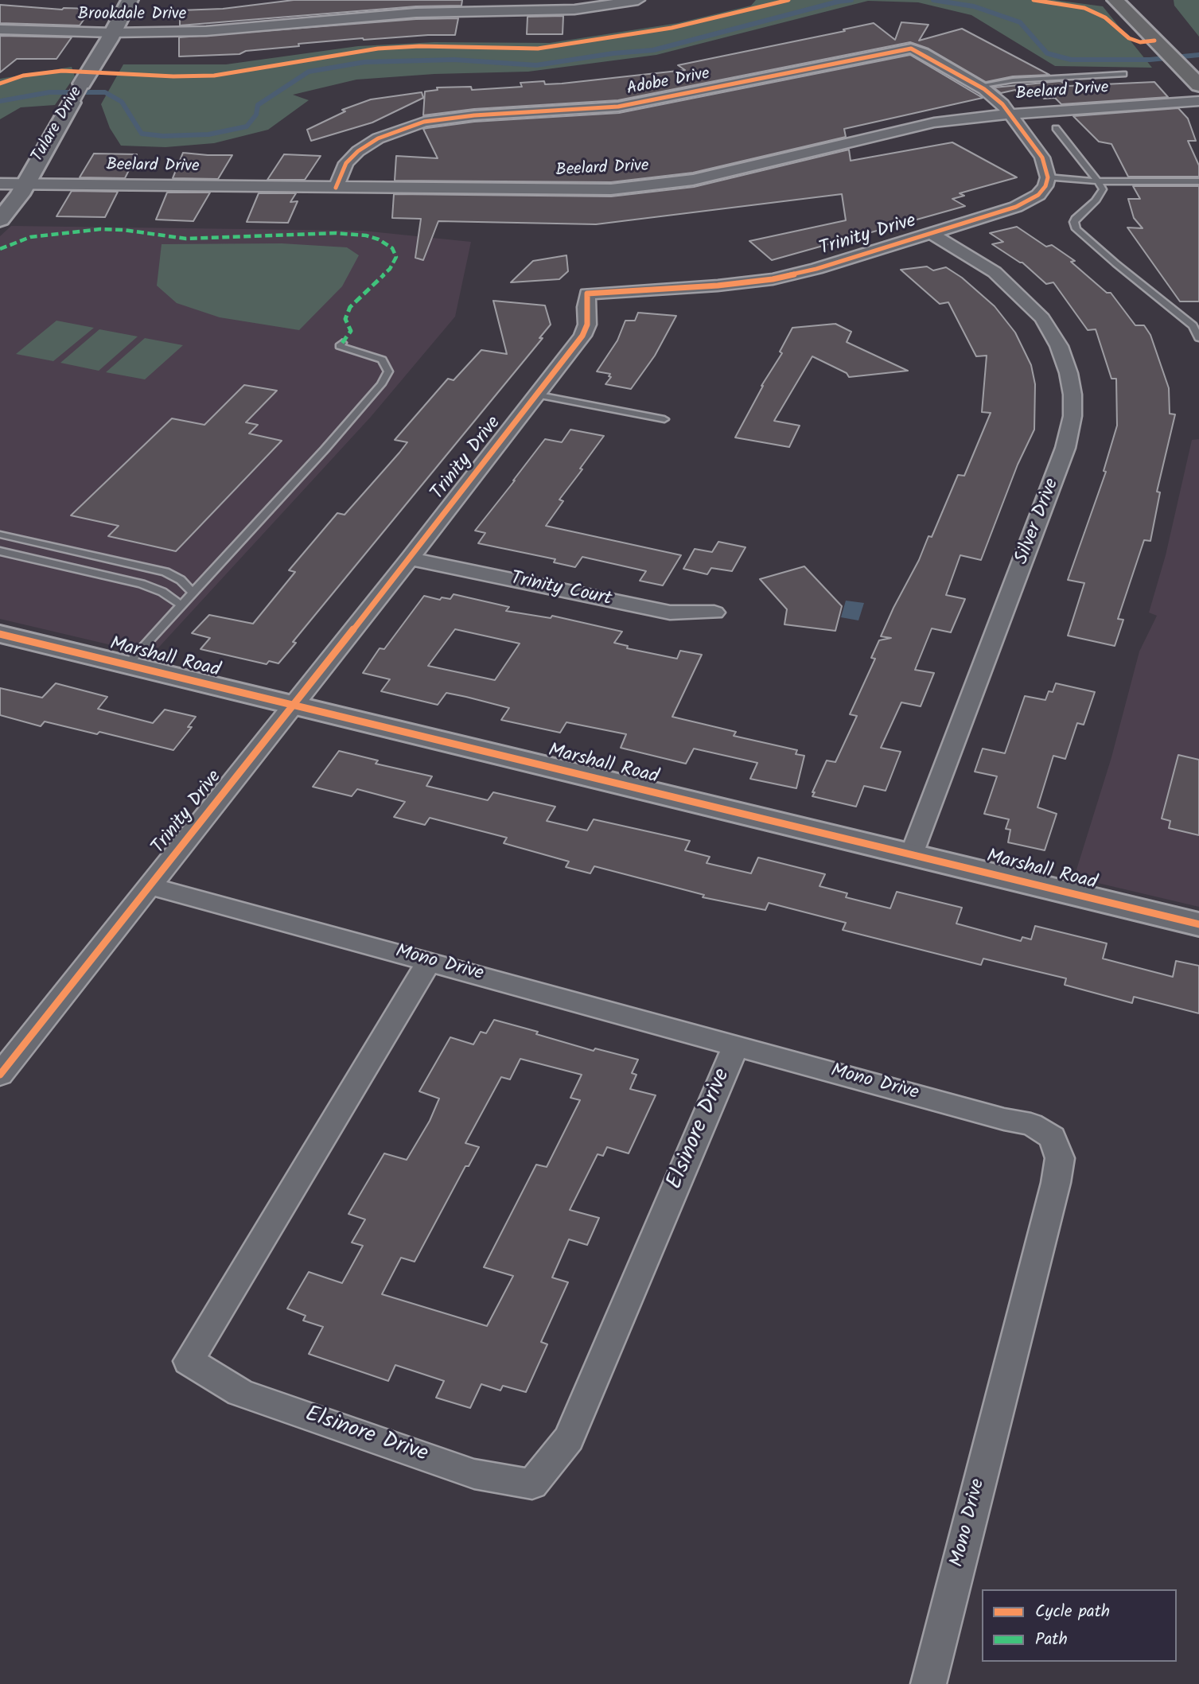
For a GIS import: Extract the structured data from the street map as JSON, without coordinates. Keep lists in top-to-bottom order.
{
  "streets": {
    "street": [
      "Brookdale Drive",
      "Adobe Drive",
      "Beelard Drive",
      "Tulare Drive",
      "Trinity Drive",
      "Silver Drive",
      "Trinity Court",
      "Marshall Road",
      "Mono Drive",
      "Elsinore Drive"
    ]
  },
  "crossings": [
    ["Brookdale Drive", "Tulare Drive"],
    ["Adobe Drive", "Beelard Drive"],
    ["Beelard Drive", "Tulare Drive"],
    ["Trinity Drive", "Silver Drive"],
    ["Trinity Drive", "Trinity Court"],
    ["Trinity Drive", "Marshall Road"],
    ["Trinity Drive", "Mono Drive"],
    ["Silver Drive", "Marshall Road"],
    ["Mono Drive", "Elsinore Drive"]
  ],
  "legend": ["Cycle path", "Path"]
}
